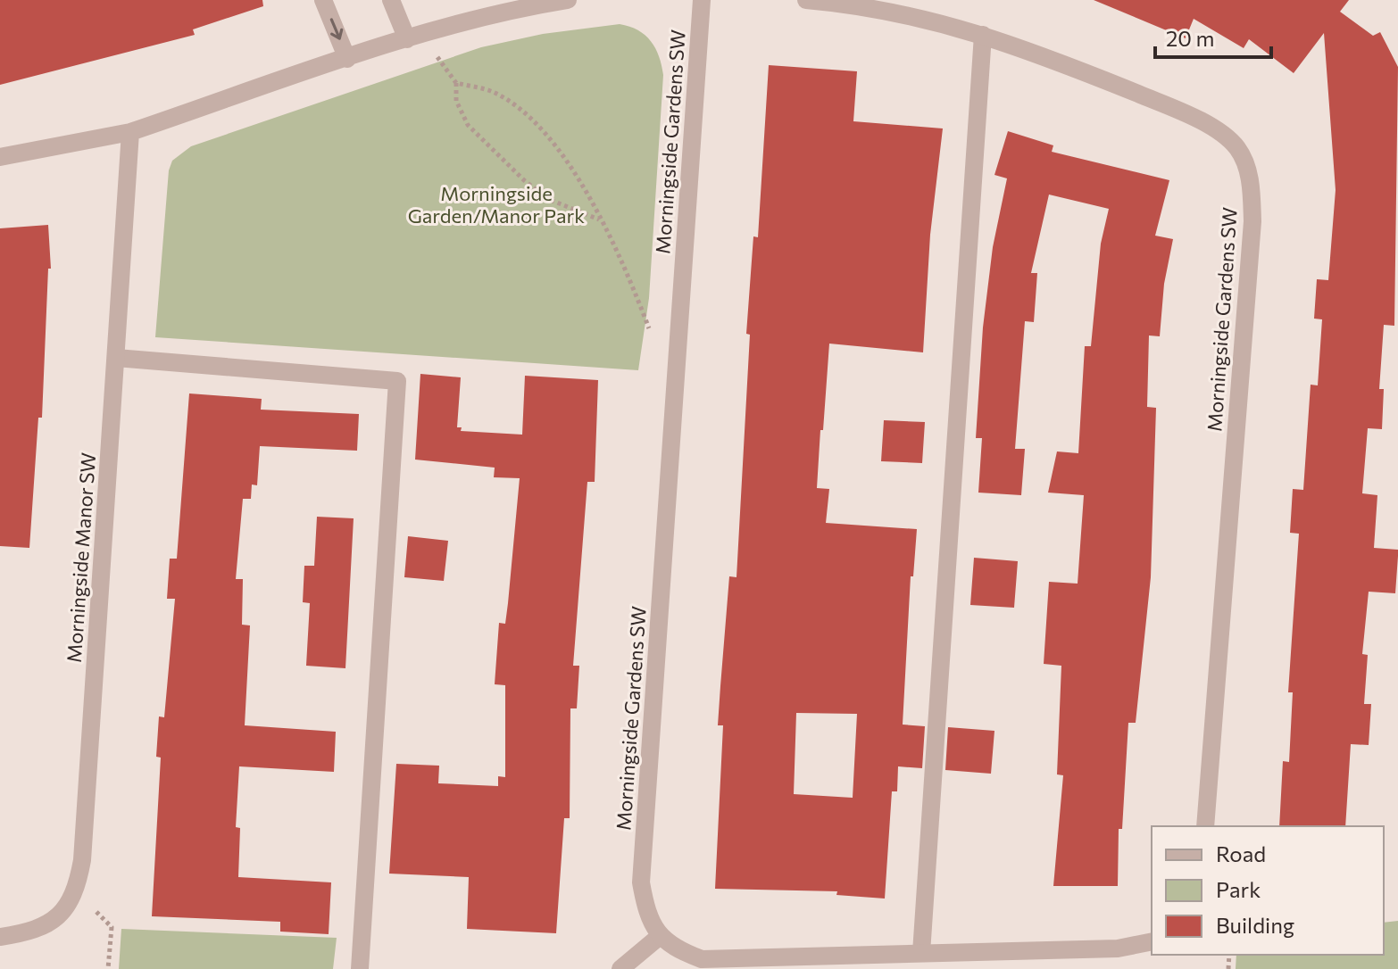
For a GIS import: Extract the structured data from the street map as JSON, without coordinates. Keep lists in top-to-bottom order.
{
  "streets": {
    "street": ["Morningside Gardens SW", "Morningside Manor SW"]
  },
  "parks": ["Morningside Garden/Manor Park"],
  "legend": ["Road", "Park", "Building"],
  "scale_bar": "20 m"
}
